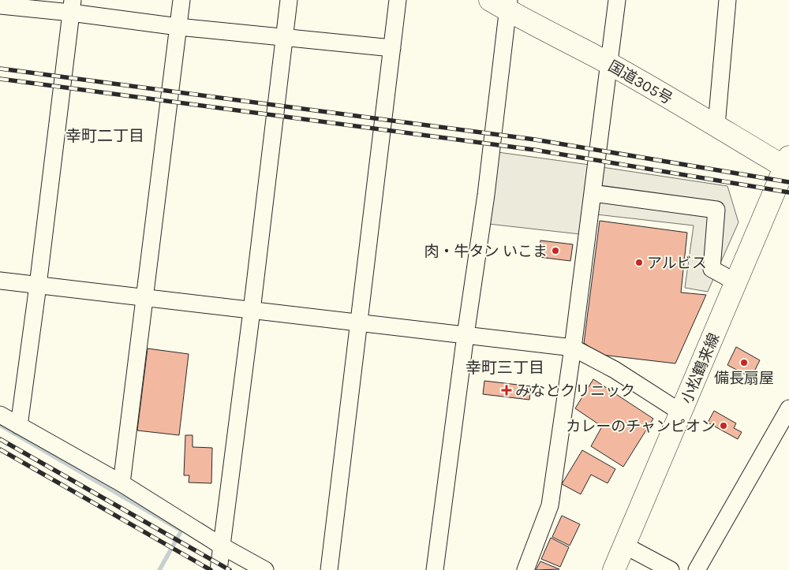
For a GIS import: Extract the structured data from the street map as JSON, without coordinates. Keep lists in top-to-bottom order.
{
  "streets": {
    "main road": ["国道305号", "小松鶴来線"]
  },
  "crossings": [
    ["国道305号", "小松鶴来線"]
  ],
  "districts": ["幸町二丁目", "幸町三丁目"],
  "places": {
    "other": [
      "肉・牛タン いこま",
      "アルビス",
      "備長扇屋",
      "カレーのチャンピオン"
    ],
    "health": ["みなとクリニック"]
  }
}
